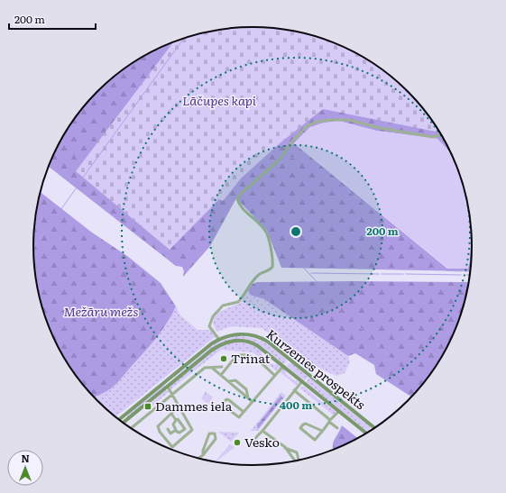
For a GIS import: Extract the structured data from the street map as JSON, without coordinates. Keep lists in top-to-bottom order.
{
  "streets": {
    "main road": ["Kurzemes prospekts"]
  },
  "parks": ["Lāčupes kapi", "Mežāru mežs"],
  "places": {
    "other": ["Trinat", "Vesko"],
    "transit": ["Dammes iela"]
  },
  "scale_bar": "200 m",
  "north": "top",
  "rings": ["200 m", "400 m"]
}
